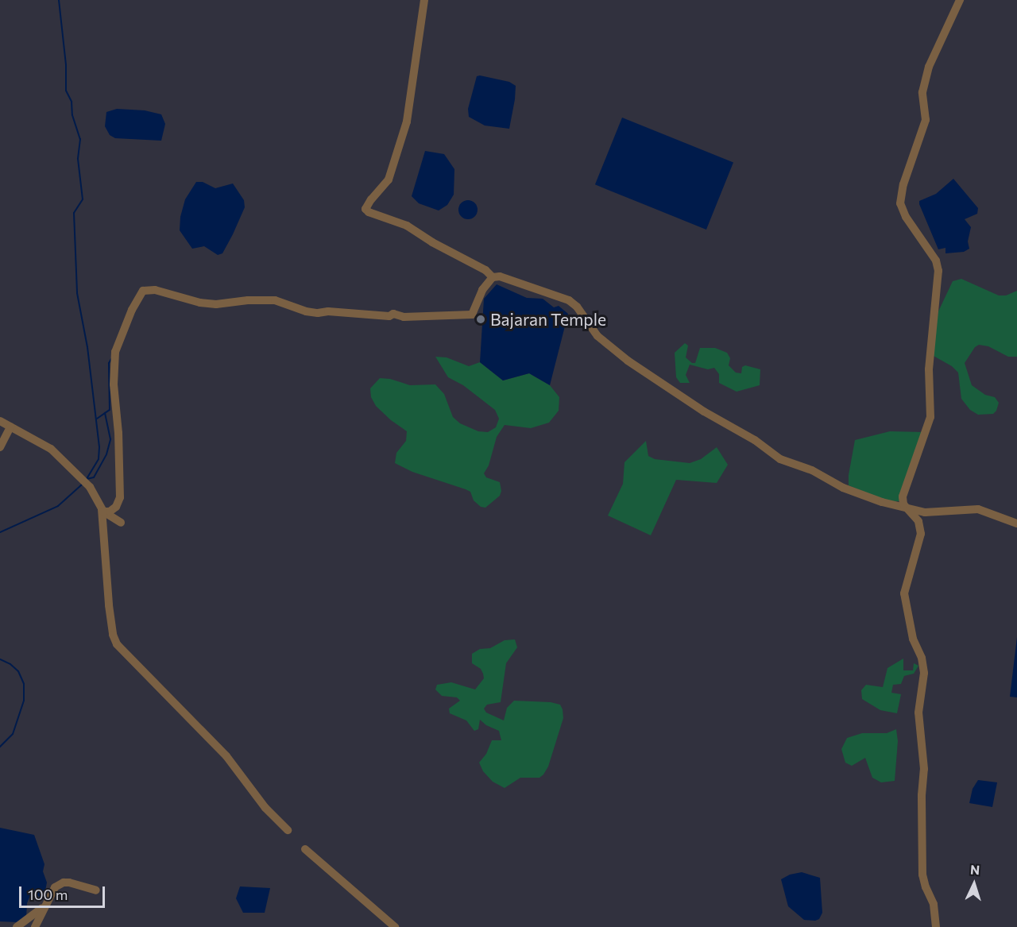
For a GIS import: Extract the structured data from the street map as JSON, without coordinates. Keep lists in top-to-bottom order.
{
  "places": ["Bajaran Temple"],
  "scale_bar": "100 m",
  "north": "top"
}
